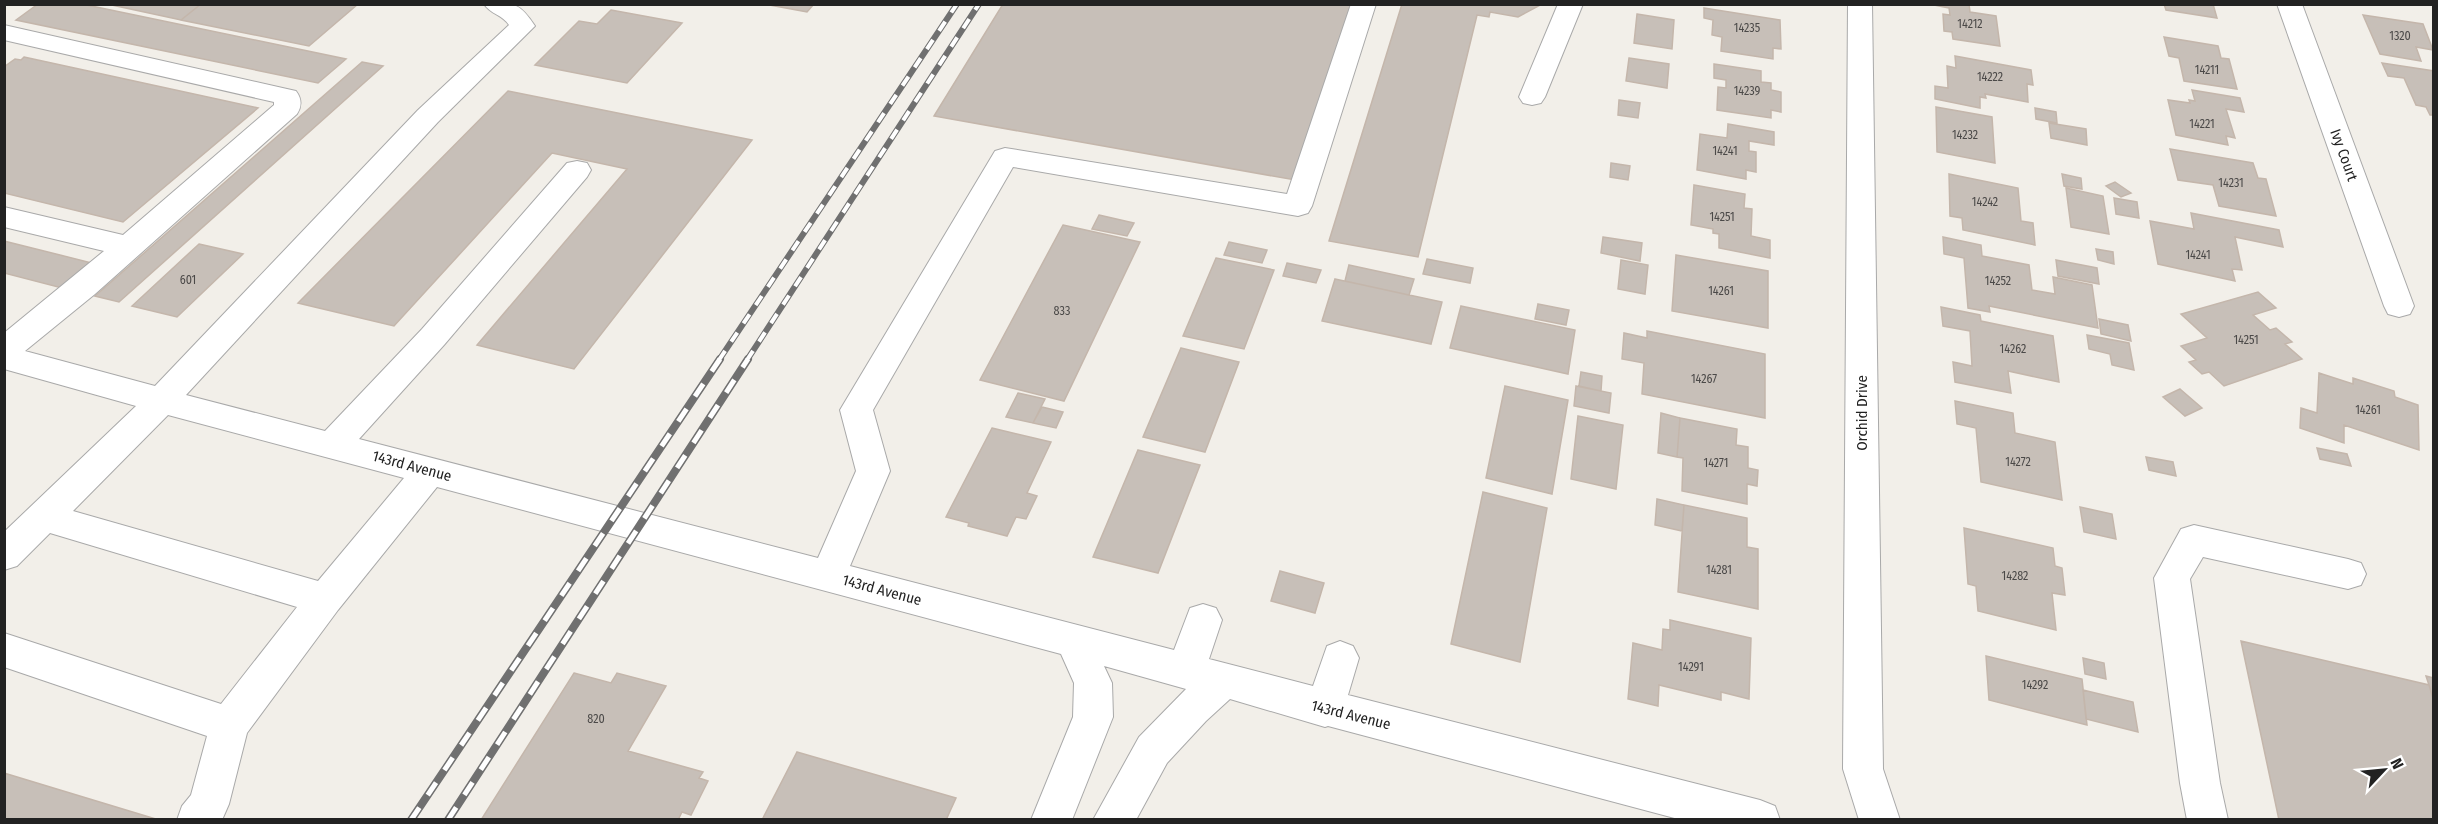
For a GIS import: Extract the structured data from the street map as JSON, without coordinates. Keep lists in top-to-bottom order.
{
  "streets": {
    "street": ["Ivy Court", "Orchid Drive", "143rd Avenue"]
  },
  "house_numbers": [
    "14212",
    "14235",
    "1320",
    "14211",
    "14222",
    "14239",
    "14221",
    "14232",
    "14241",
    "14231",
    "14242",
    "14251",
    "14241",
    "601",
    "14252",
    "14261",
    "833",
    "14251",
    "14262",
    "14267",
    "14261",
    "14272",
    "14271",
    "14281",
    "14282",
    "14291",
    "14292",
    "820"
  ],
  "north": "top right"
}
